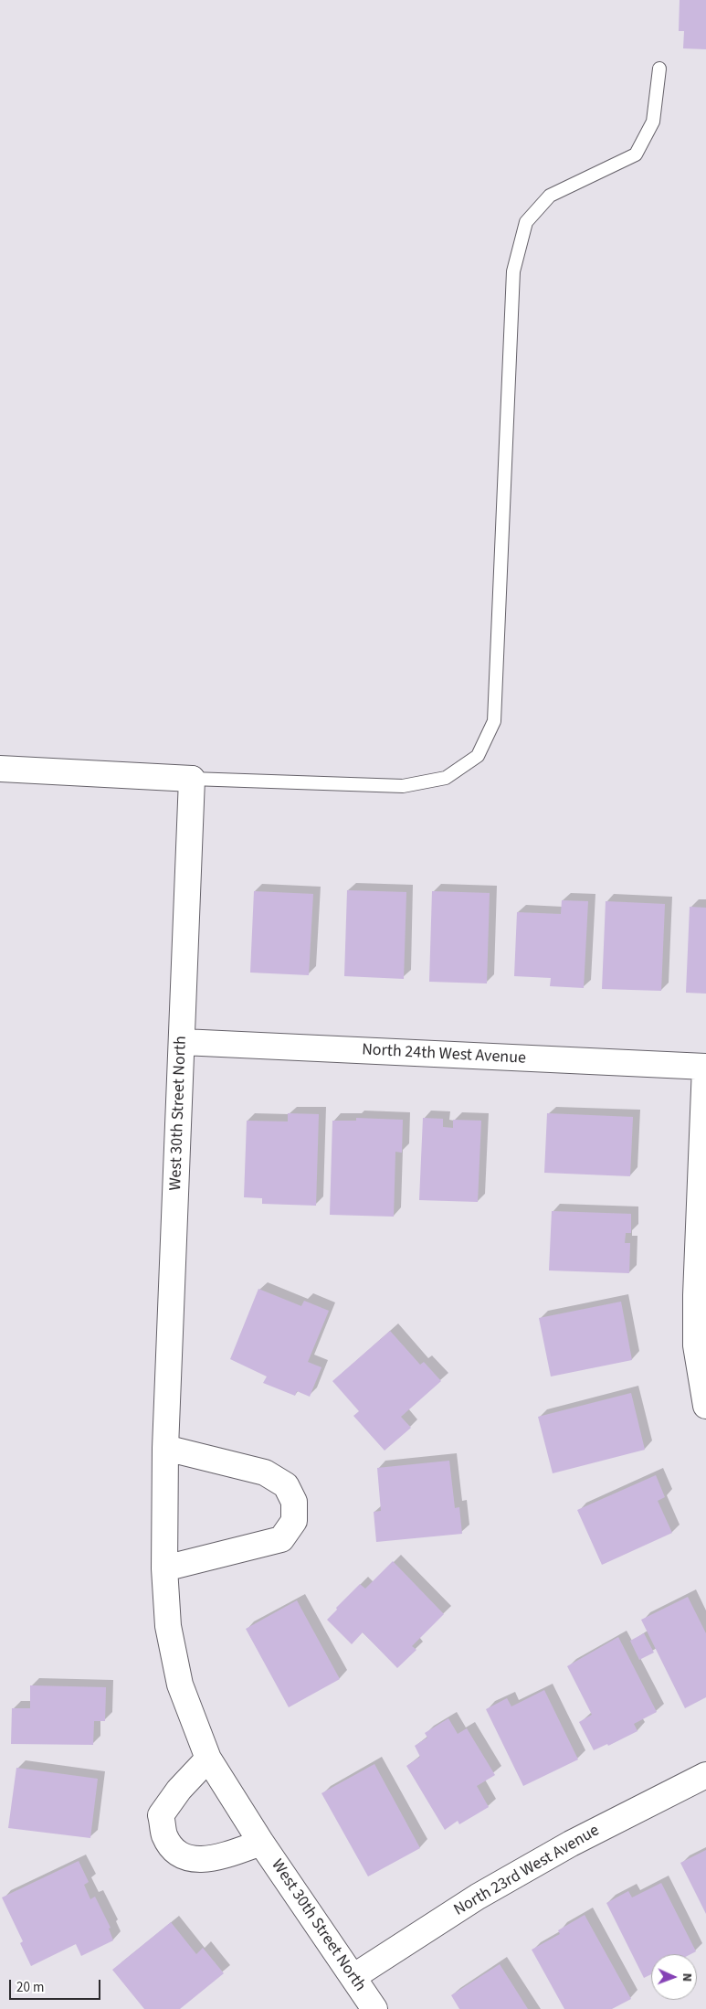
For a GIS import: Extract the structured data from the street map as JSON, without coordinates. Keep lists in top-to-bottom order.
{
  "streets": {
    "street": ["North 24th West Avenue", "West 30th Street North", "North 23rd West Avenue"]
  },
  "crossings": [
    ["North 24th West Avenue", "West 30th Street North"],
    ["West 30th Street North", "North 23rd West Avenue"]
  ],
  "scale_bar": "20 m",
  "north": "right"
}
